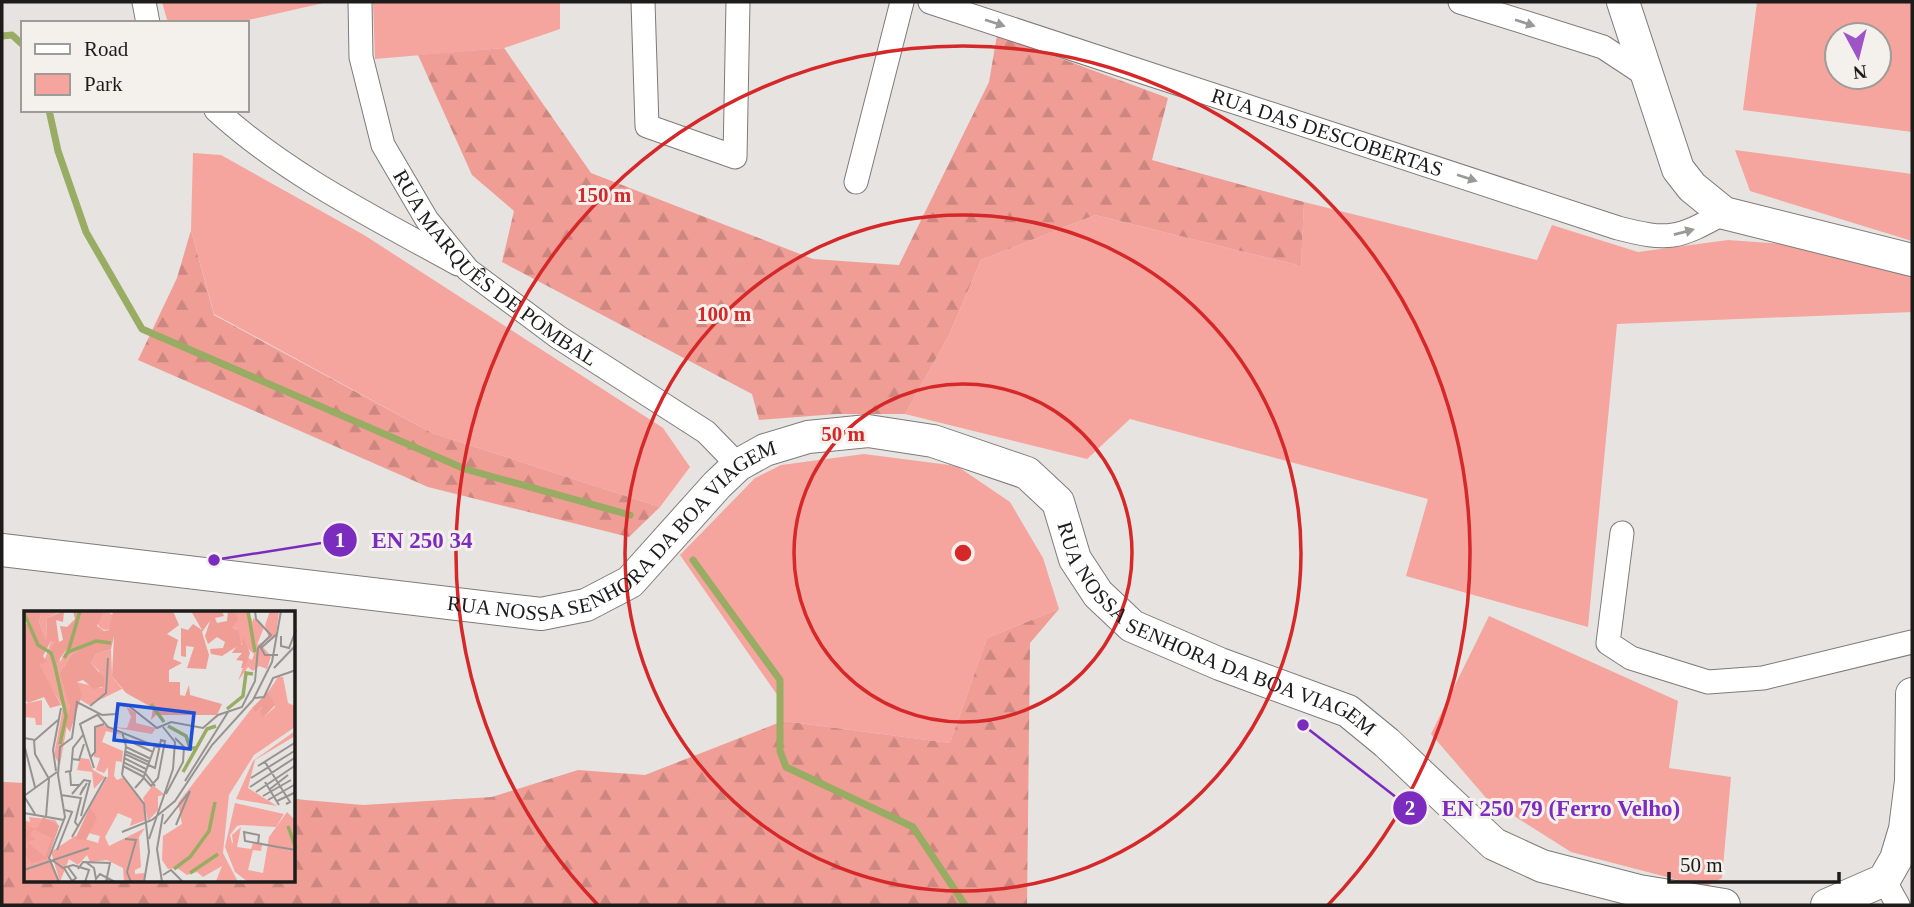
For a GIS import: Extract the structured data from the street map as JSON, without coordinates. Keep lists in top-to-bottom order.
{
  "streets": {
    "main road": ["RUA NOSSA SENHORA DA BOA VIAGEM"],
    "street": ["RUA DAS DESCOBERTAS", "RUA MARQUÊS DE POMBAL"]
  },
  "crossings": [
    ["RUA MARQUÊS DE POMBAL", "RUA NOSSA SENHORA DA BOA VIAGEM"]
  ],
  "one_way": ["RUA DAS DESCOBERTAS"],
  "places": ["EN 250 34", "EN 250 79 (Ferro Velho)"],
  "legend": ["Road", "Park"],
  "scale_bar": "50 m",
  "north": "bottom",
  "rings": ["150 m", "100 m", "50 m"]
}
